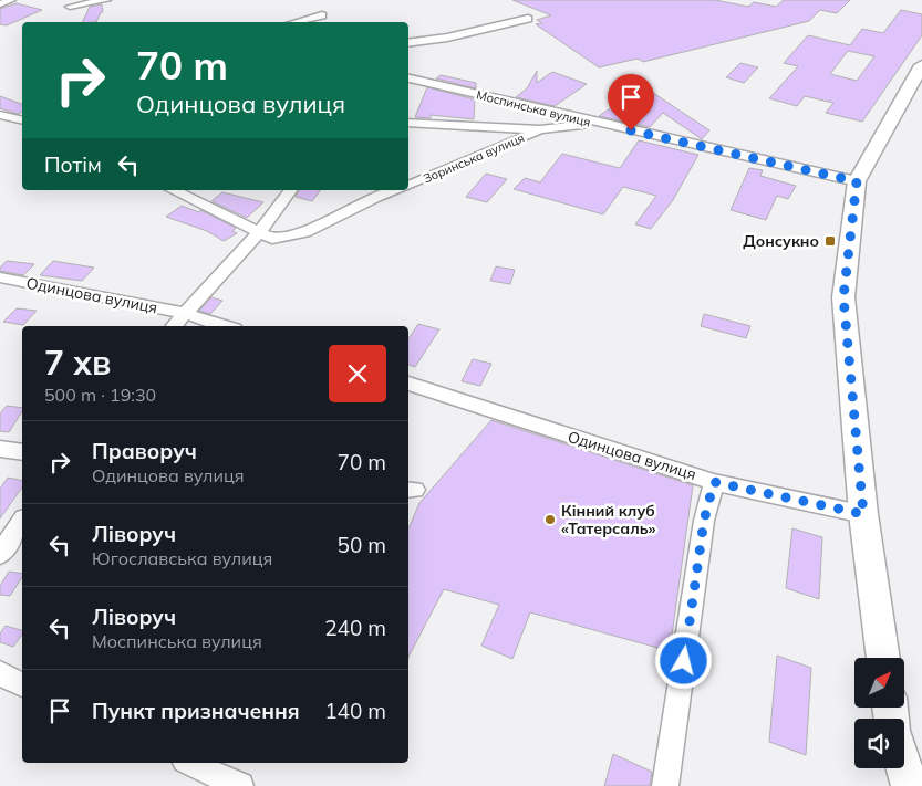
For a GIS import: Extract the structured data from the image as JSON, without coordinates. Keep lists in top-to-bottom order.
{
  "streets": {
    "street": ["Моспинська вулиця", "Зоринська вулиця", "Одинцова вулиця"]
  },
  "crossings": [
    ["Моспинська вулиця", "Зоринська вулиця"]
  ],
  "places": {
    "transit": ["Донсукно"],
    "other": ["Кінний клуб «Татерсаль»"]
  },
  "north": "top right",
  "page": {
    "turn": ["70 m", "Одинцова вулиця"],
    "then": "Потім",
    "heading": ["7 хв", "500 m · 19:30"],
    "list": [
      {
        "name": "Праворуч",
        "note": "Одинцова вулиця",
        "value": "70 m"
      },
      {
        "name": "Ліворуч",
        "note": "Югославська вулиця",
        "value": "50 m"
      },
      {
        "name": "Ліворуч",
        "note": "Моспинська вулиця",
        "value": "240 m"
      },
      {
        "name": "Пункт призначення",
        "value": "140 m"
      }
    ]
  }
}
